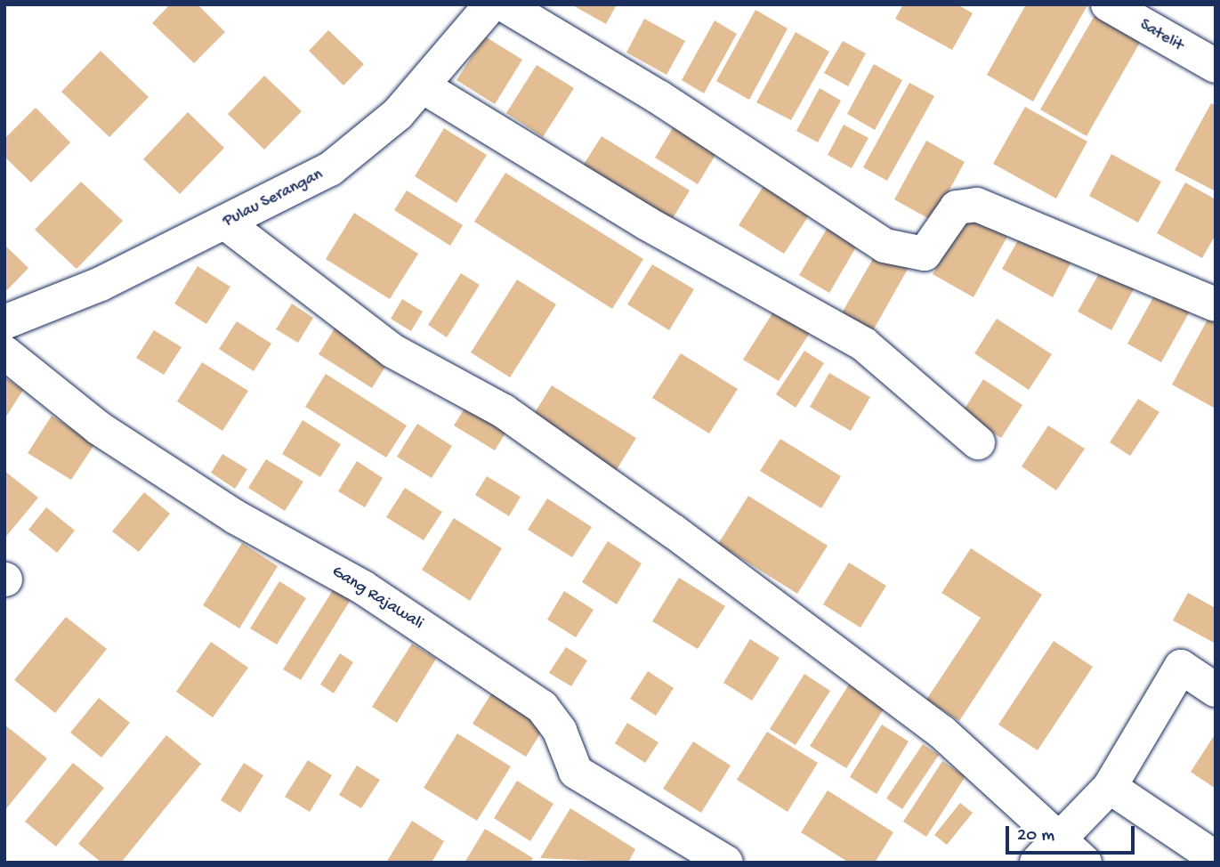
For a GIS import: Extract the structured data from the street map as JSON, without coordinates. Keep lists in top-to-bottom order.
{
  "streets": {
    "street": ["Satelit", "Pulau Serangan", "Gang Rajawali"]
  },
  "scale_bar": "20 m"
}
